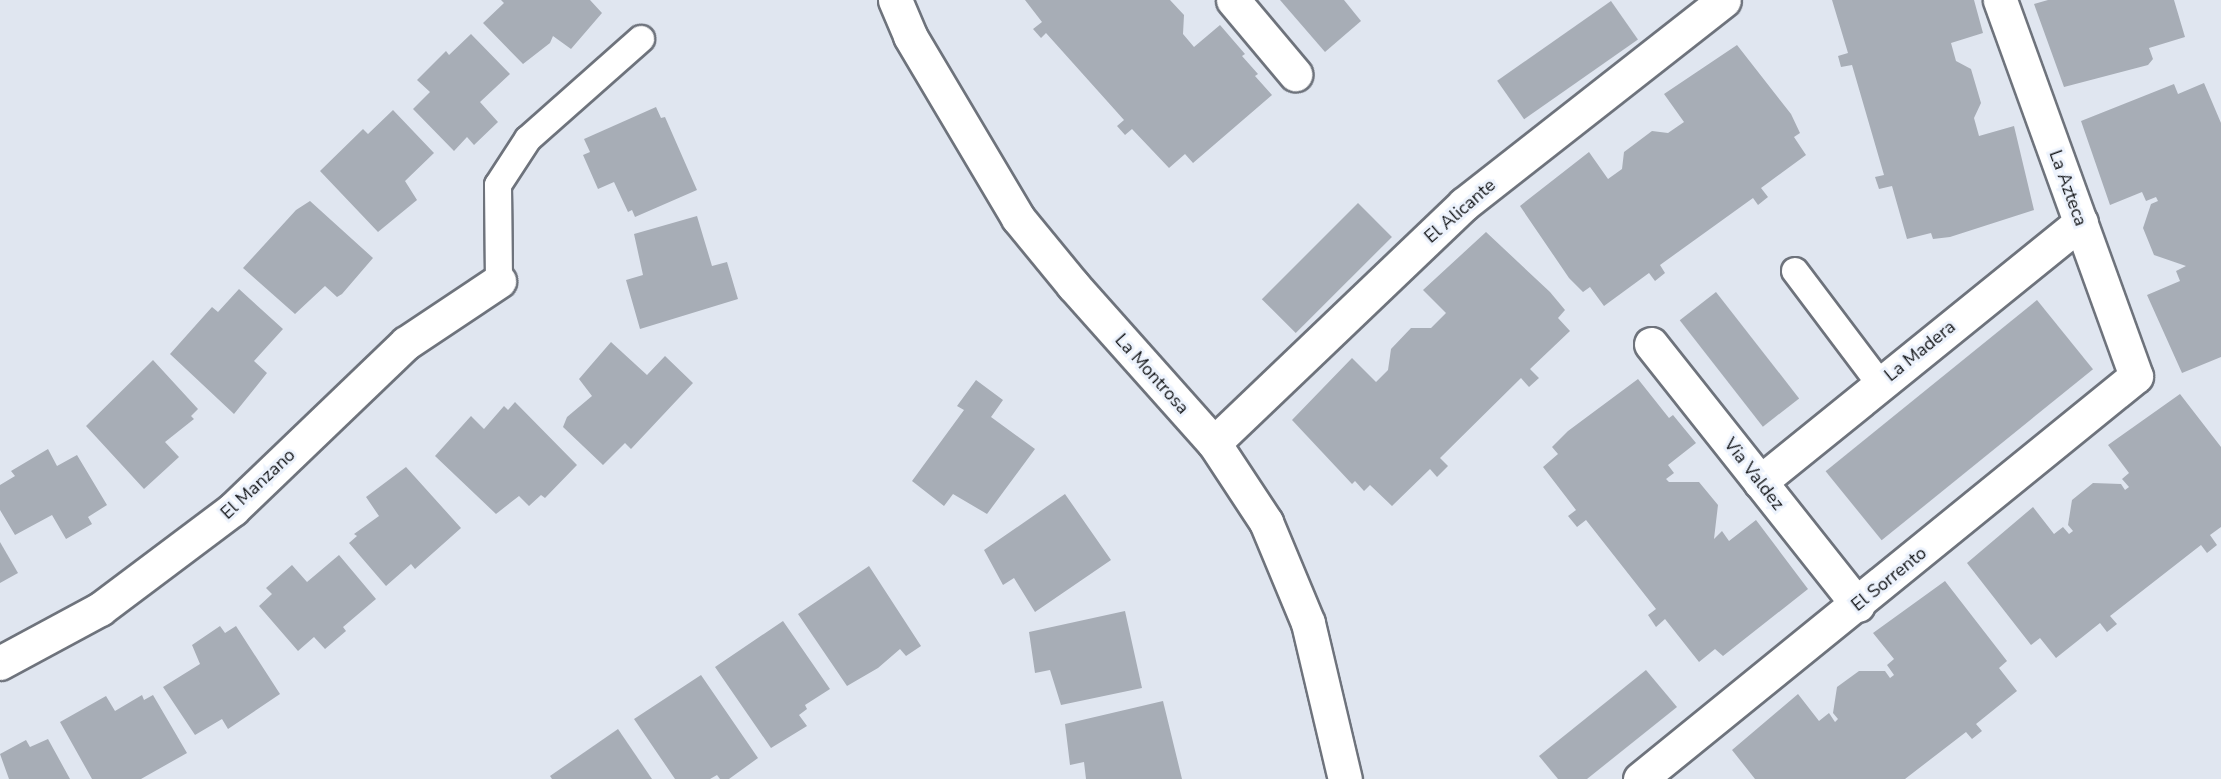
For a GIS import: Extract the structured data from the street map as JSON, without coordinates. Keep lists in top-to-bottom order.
{
  "streets": {
    "street": [
      "La Azteca",
      "El Alicante",
      "La Madera",
      "La Montrosa",
      "Via Valdez",
      "El Manzano",
      "El Sorrento"
    ]
  },
  "crossings": [
    ["La Azteca", "La Madera"],
    ["La Azteca", "El Sorrento"],
    ["El Alicante", "La Montrosa"],
    ["La Madera", "Via Valdez"],
    ["Via Valdez", "El Sorrento"]
  ]
}
